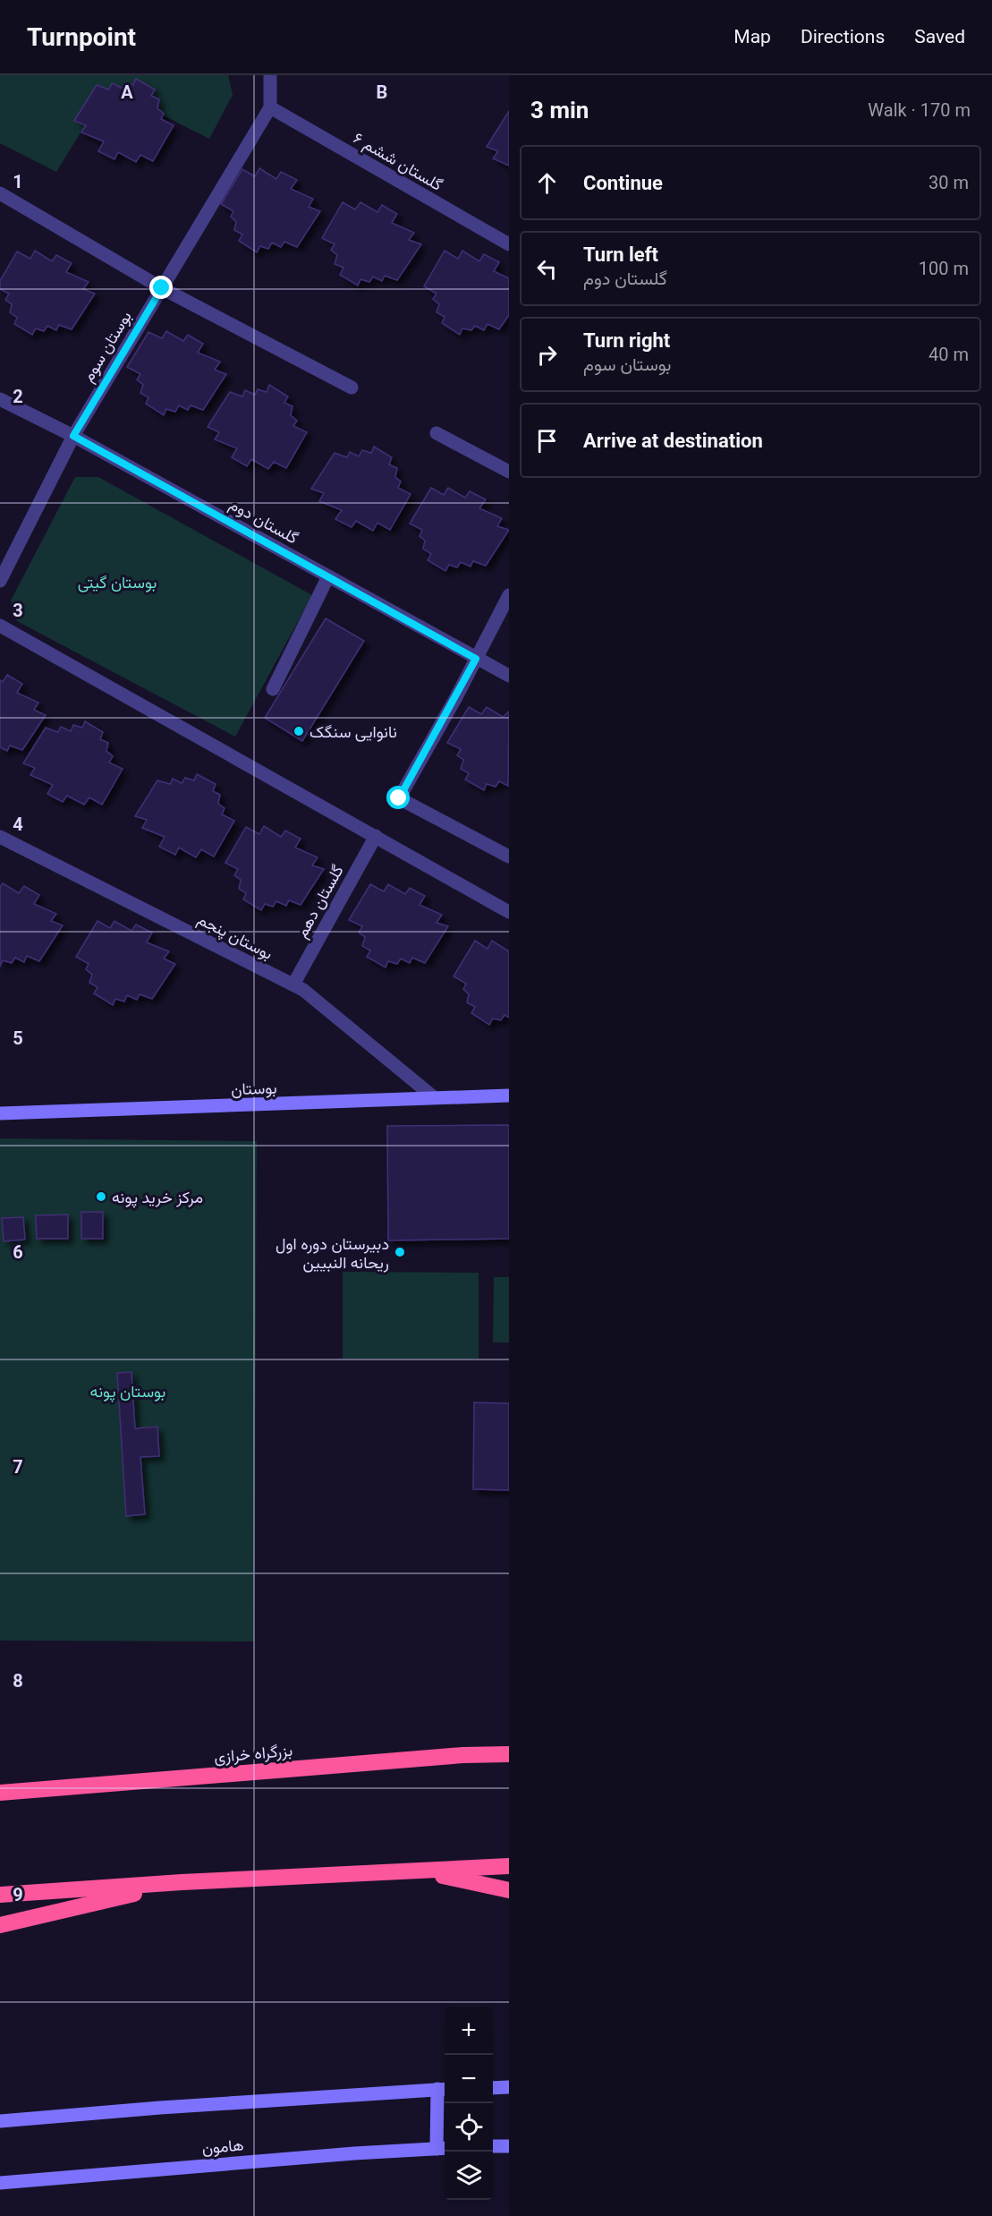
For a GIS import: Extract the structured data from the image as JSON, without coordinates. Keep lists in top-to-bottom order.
{
  "streets": {
    "highway": ["بزرگراه خرازی"],
    "street": [
      "گلستان ششم ۶",
      "بوستان سوم",
      "گلستان دوم",
      "گلستان دهم",
      "بوستان پنجم",
      "بوستان",
      "هامون"
    ]
  },
  "crossings": [
    ["گلستان ششم ۶", "بوستان سوم"],
    ["بوستان سوم", "گلستان دوم"],
    ["گلستان دهم", "بوستان پنجم"],
    ["بوستان پنجم", "بوستان"]
  ],
  "parks": ["بوستان گیتی", "بوستان پونه"],
  "places": ["نانوایی سنگک", "مرکز خرید پونه", "دبیرستان دوره اول ریحانه النبیین"],
  "page": {
    "header": "Turnpoint",
    "nav": ["Map", "Directions", "Saved"],
    "heading": ["3 min", "Walk · 170 m"],
    "list": [
      ["Continue", "30 m"],
      ["Turn left", "گلستان دوم", "100 m"],
      ["Turn right", "بوستان سوم", "40 m"],
      "Arrive at destination"
    ],
    "map_buttons": ["+", "−"]
  },
  "grid": {
    "columns": ["A", "B"],
    "rows": [
      "1",
      "2",
      "3",
      "4",
      "5",
      "6",
      "7",
      "8",
      "9"
    ]
  }
}
